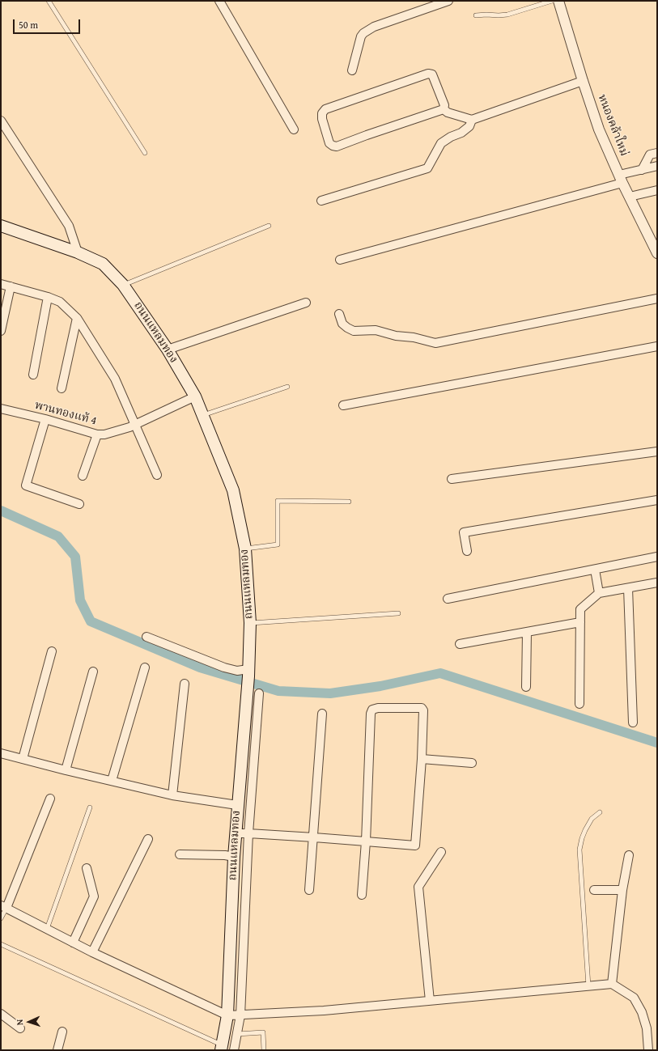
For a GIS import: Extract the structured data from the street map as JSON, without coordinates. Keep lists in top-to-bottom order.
{
  "streets": {
    "main road": ["ถนนแหลมทอง"],
    "street": ["หนองคล้าใหม่", "พานทองแท้ 4"]
  },
  "crossings": [
    ["ถนนแหลมทอง", "พานทองแท้ 4"]
  ],
  "scale_bar": "50 m",
  "north": "left"
}
